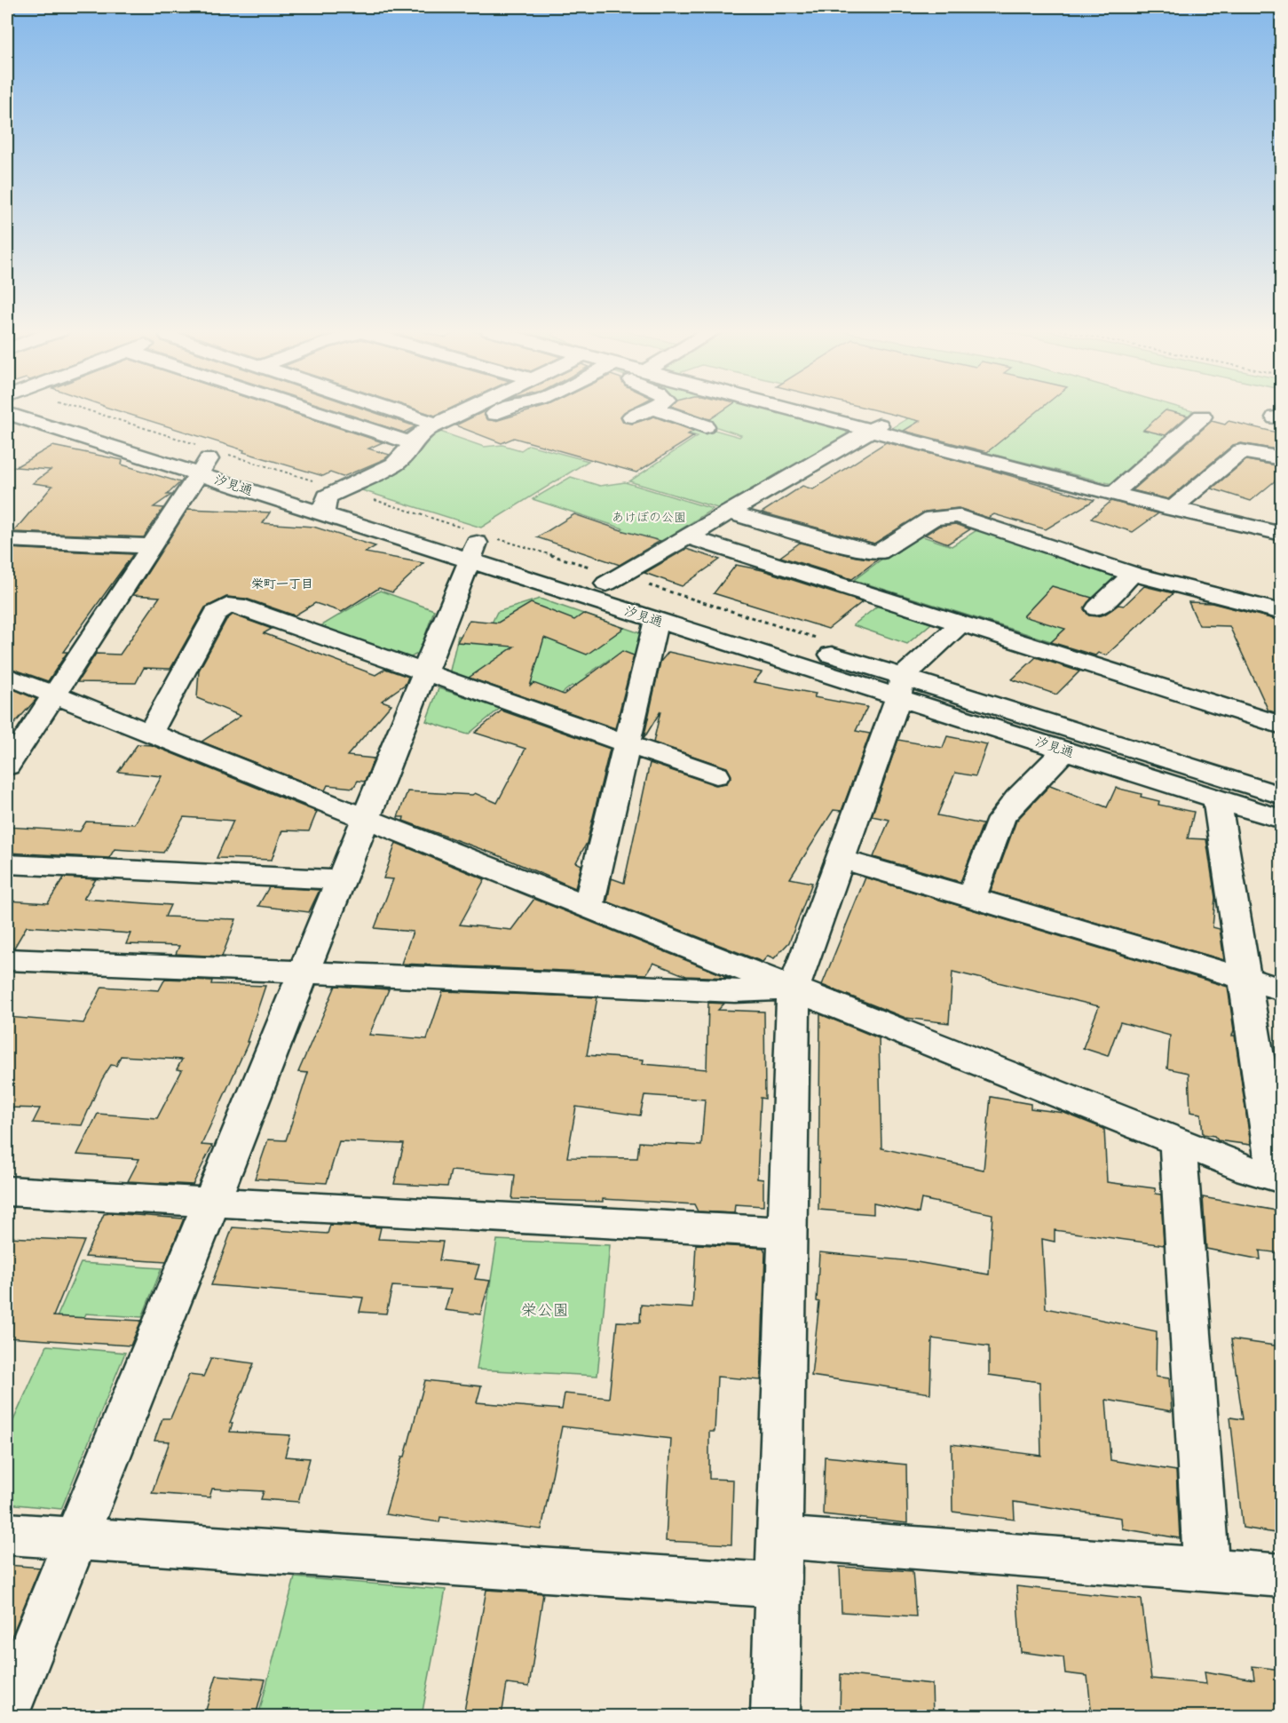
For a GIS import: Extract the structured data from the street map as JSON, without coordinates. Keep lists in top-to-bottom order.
{
  "streets": {
    "street": ["汐見通"]
  },
  "districts": ["栄町一丁目"],
  "parks": ["あけぼの公園", "栄公園"]
}
